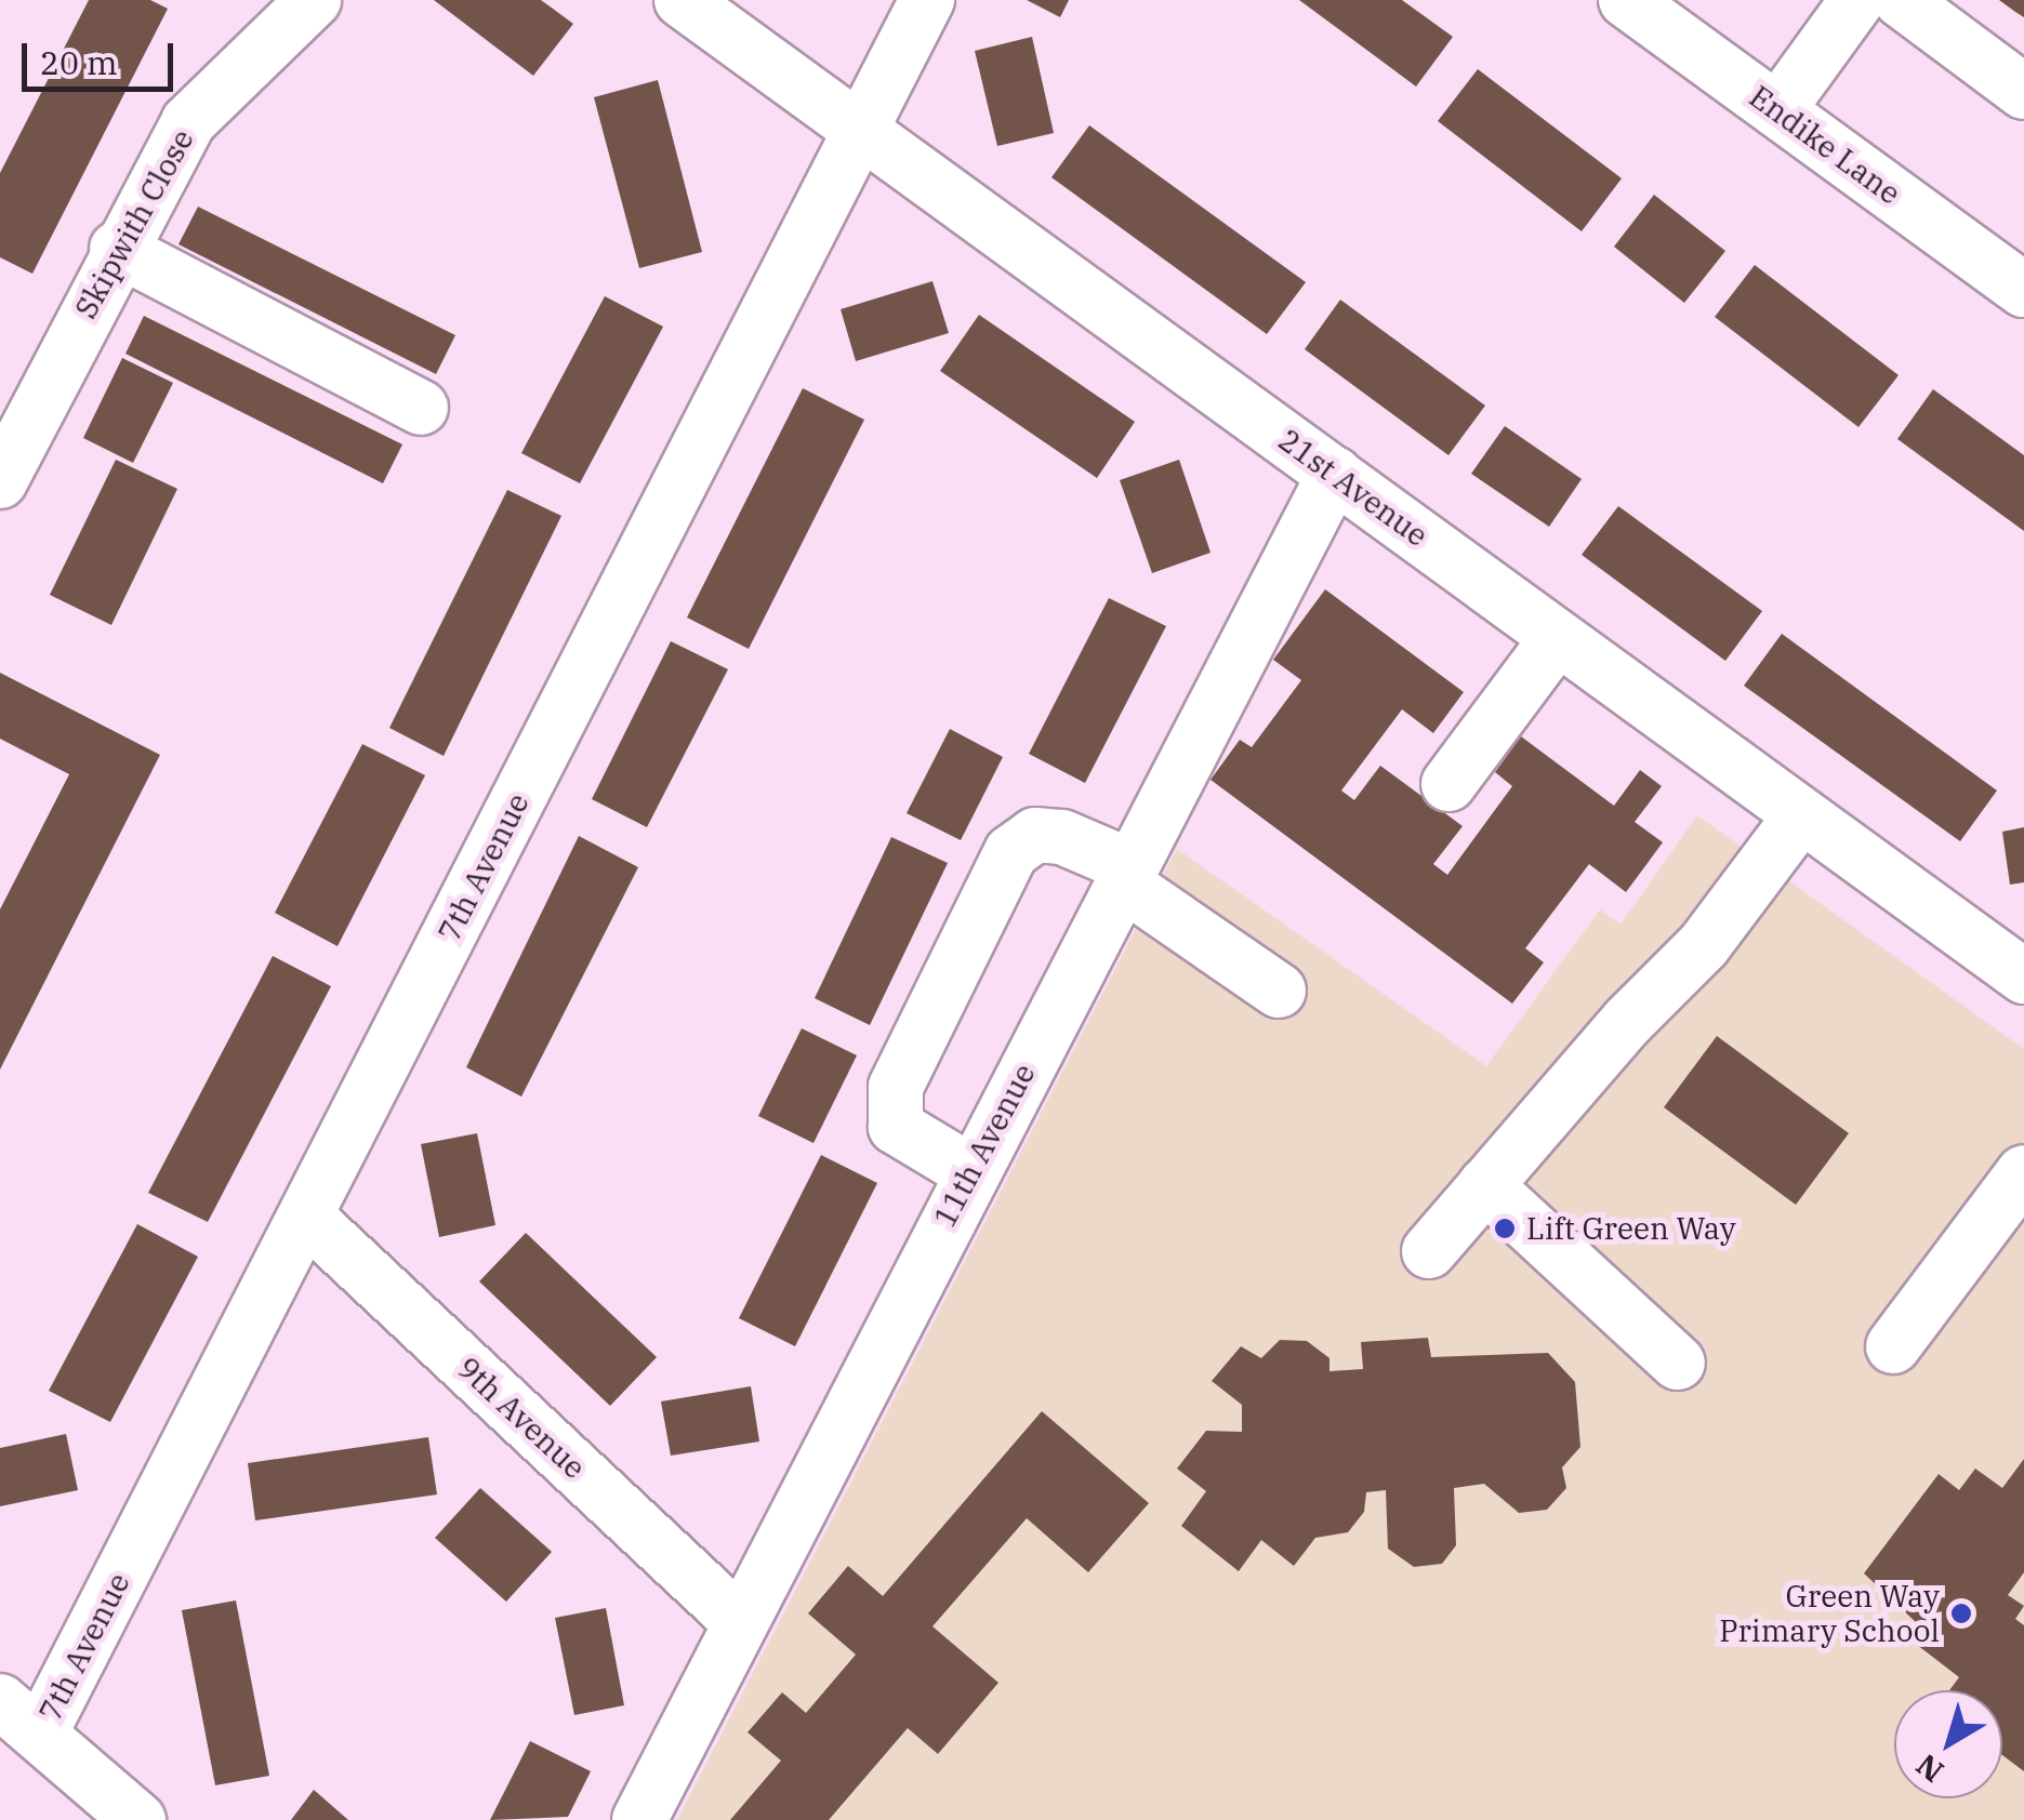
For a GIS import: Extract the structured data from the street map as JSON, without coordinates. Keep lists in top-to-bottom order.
{
  "streets": {
    "street": [
      "Endike Lane",
      "Skipwith Close",
      "21st Avenue",
      "7th Avenue",
      "11th Avenue",
      "9th Avenue"
    ]
  },
  "crossings": [
    ["21st Avenue", "7th Avenue"],
    ["21st Avenue", "11th Avenue"],
    ["7th Avenue", "9th Avenue"],
    ["11th Avenue", "9th Avenue"]
  ],
  "places": ["Lift Green Way", "Green Way Primary School"],
  "scale_bar": "20 m",
  "north": "bottom left"
}
